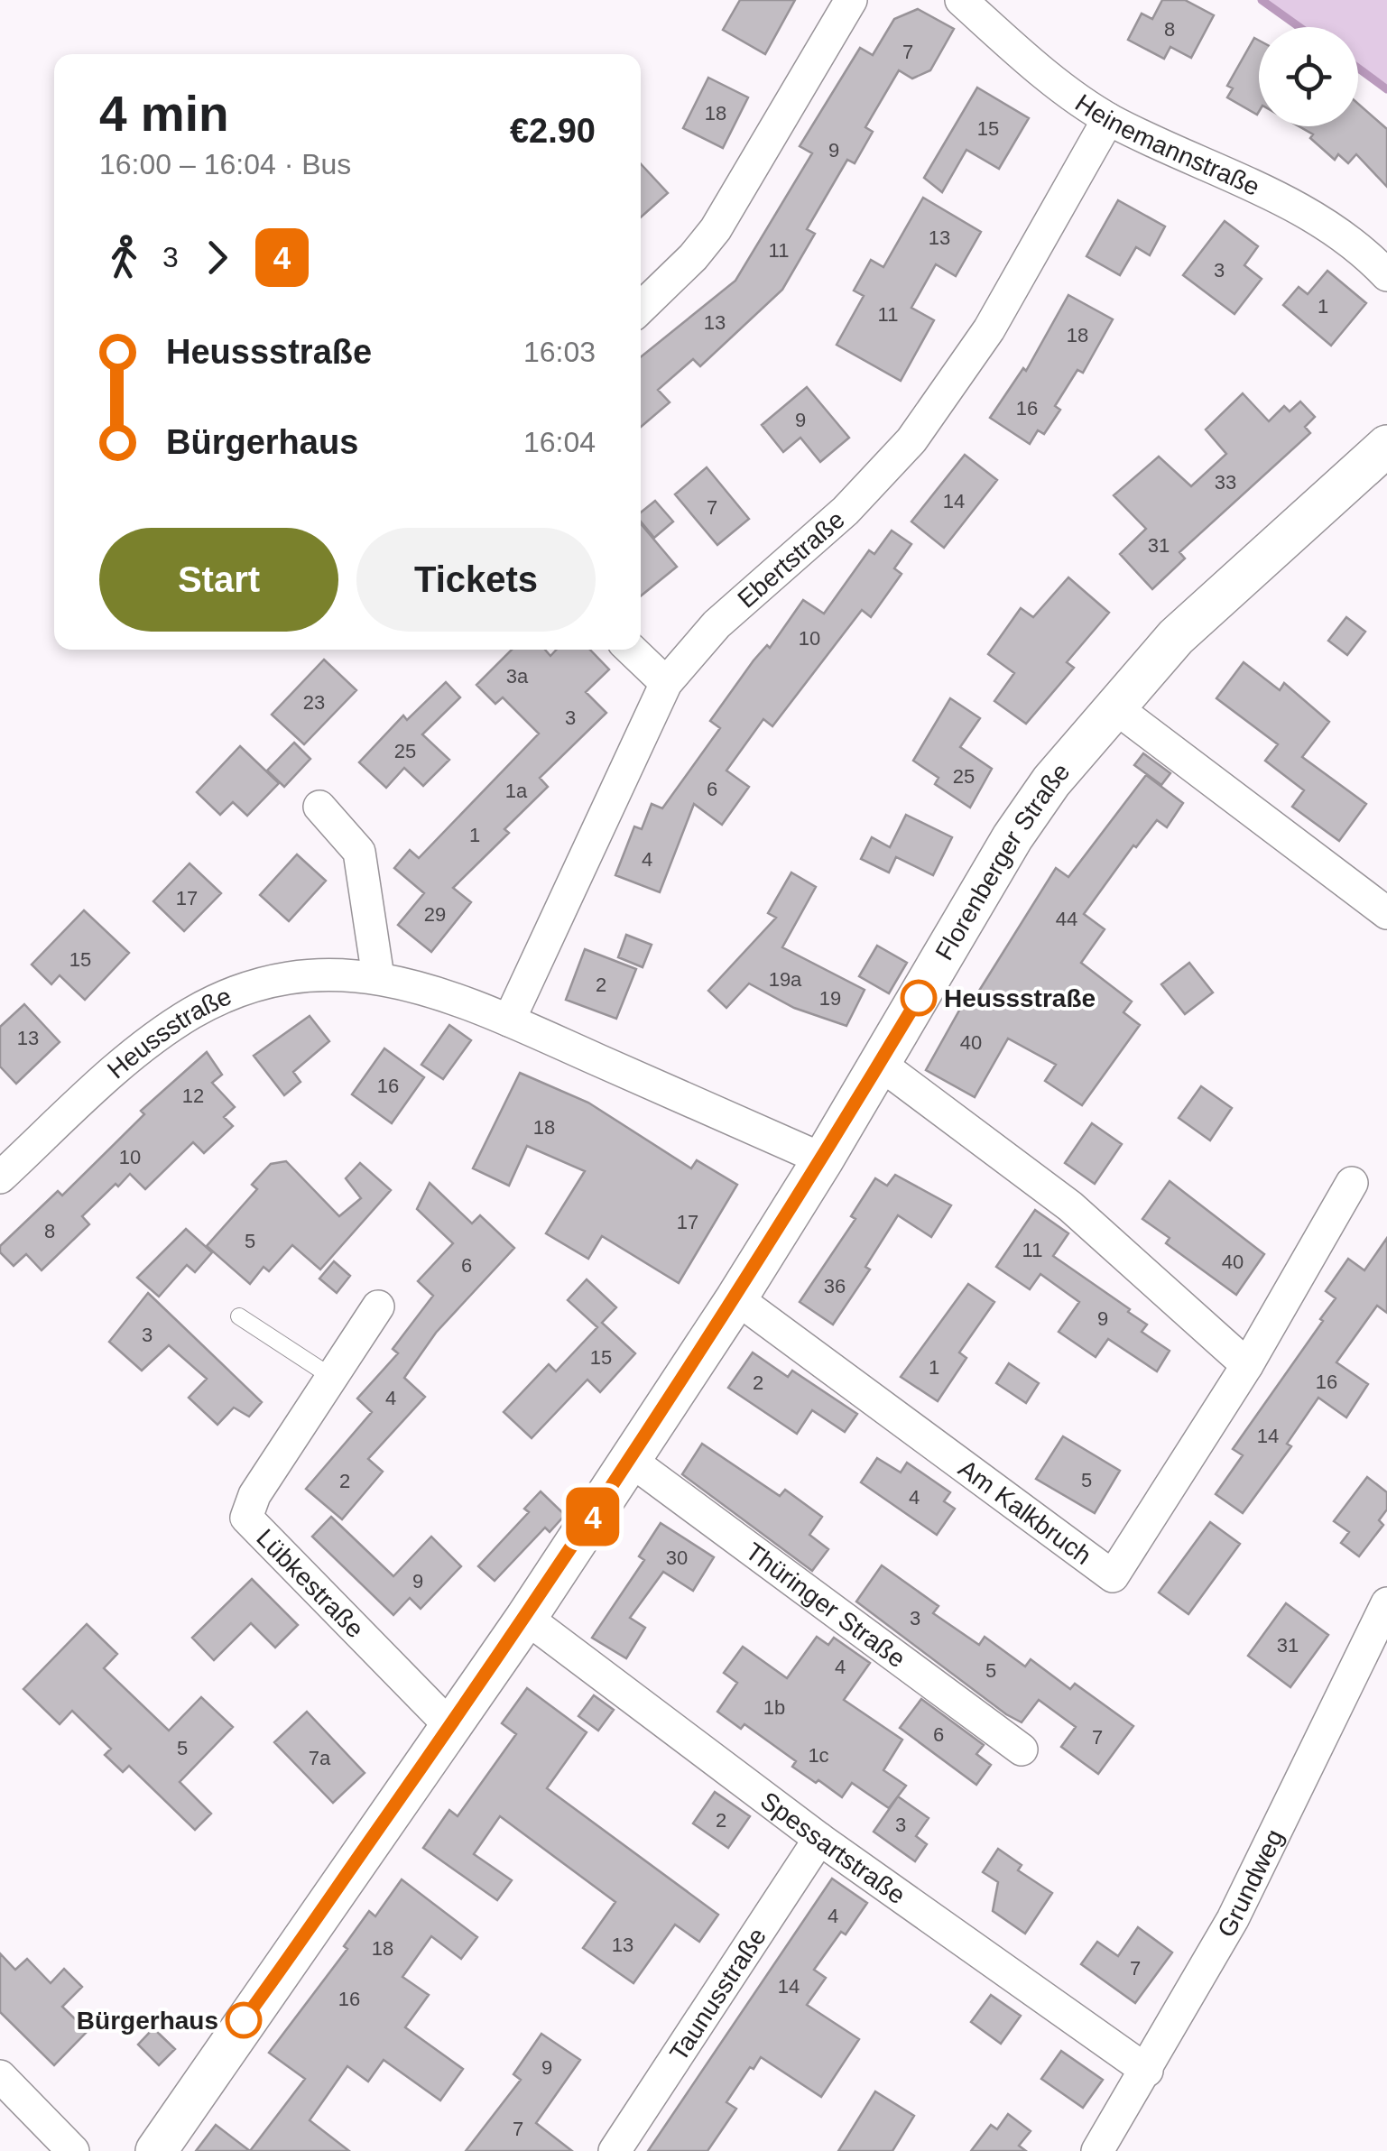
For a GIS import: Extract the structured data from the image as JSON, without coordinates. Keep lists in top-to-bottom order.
{
  "streets": {
    "street": [
      "Heinemannstraße",
      "Ebertstraße",
      "Florenberger Straße",
      "Heussstraße",
      "Am Kalkbruch",
      "Lübkestraße",
      "Thüringer Straße",
      "Spessartstraße",
      "Grundweg",
      "Taunusstraße"
    ]
  },
  "crossings": [
    ["Heinemannstraße", "Ebertstraße"],
    ["Ebertstraße", "Heussstraße"],
    ["Florenberger Straße", "Heussstraße"],
    ["Florenberger Straße", "Am Kalkbruch"],
    ["Florenberger Straße", "Lübkestraße"],
    ["Florenberger Straße", "Thüringer Straße"],
    ["Florenberger Straße", "Spessartstraße"],
    ["Spessartstraße", "Grundweg"],
    ["Spessartstraße", "Taunusstraße"]
  ],
  "places": ["Heussstraße", "Bürgerhaus"],
  "lines": ["bus line 4"],
  "house_numbers": [
    "8",
    "7",
    "18",
    "15",
    "9",
    "13",
    "11",
    "3",
    "1",
    "11",
    "13",
    "18",
    "16",
    "9",
    "33",
    "14",
    "7",
    "31",
    "10",
    "3a",
    "23",
    "3",
    "25",
    "25",
    "6",
    "1a",
    "1",
    "4",
    "17",
    "29",
    "44",
    "15",
    "19a",
    "2",
    "19",
    "13",
    "40",
    "16",
    "12",
    "18",
    "10",
    "17",
    "8",
    "5",
    "11",
    "40",
    "6",
    "36",
    "9",
    "3",
    "15",
    "1",
    "16",
    "2",
    "4",
    "14",
    "5",
    "2",
    "4",
    "30",
    "9",
    "3",
    "31",
    "4",
    "5",
    "1b",
    "6",
    "7",
    "5",
    "1c",
    "7a",
    "2",
    "3",
    "4",
    "13",
    "18",
    "7",
    "14",
    "16",
    "9",
    "7"
  ],
  "page": {
    "on_map": "4",
    "heading": ["4 min", "16:00 – 16:04 · Bus", "€2.90"],
    "legs": ["3", "4"],
    "list": [
      {
        "name": "Heussstraße",
        "value": "16:03"
      },
      {
        "name": "Bürgerhaus",
        "value": "16:04"
      }
    ],
    "buttons": ["Start", "Tickets"]
  }
}
